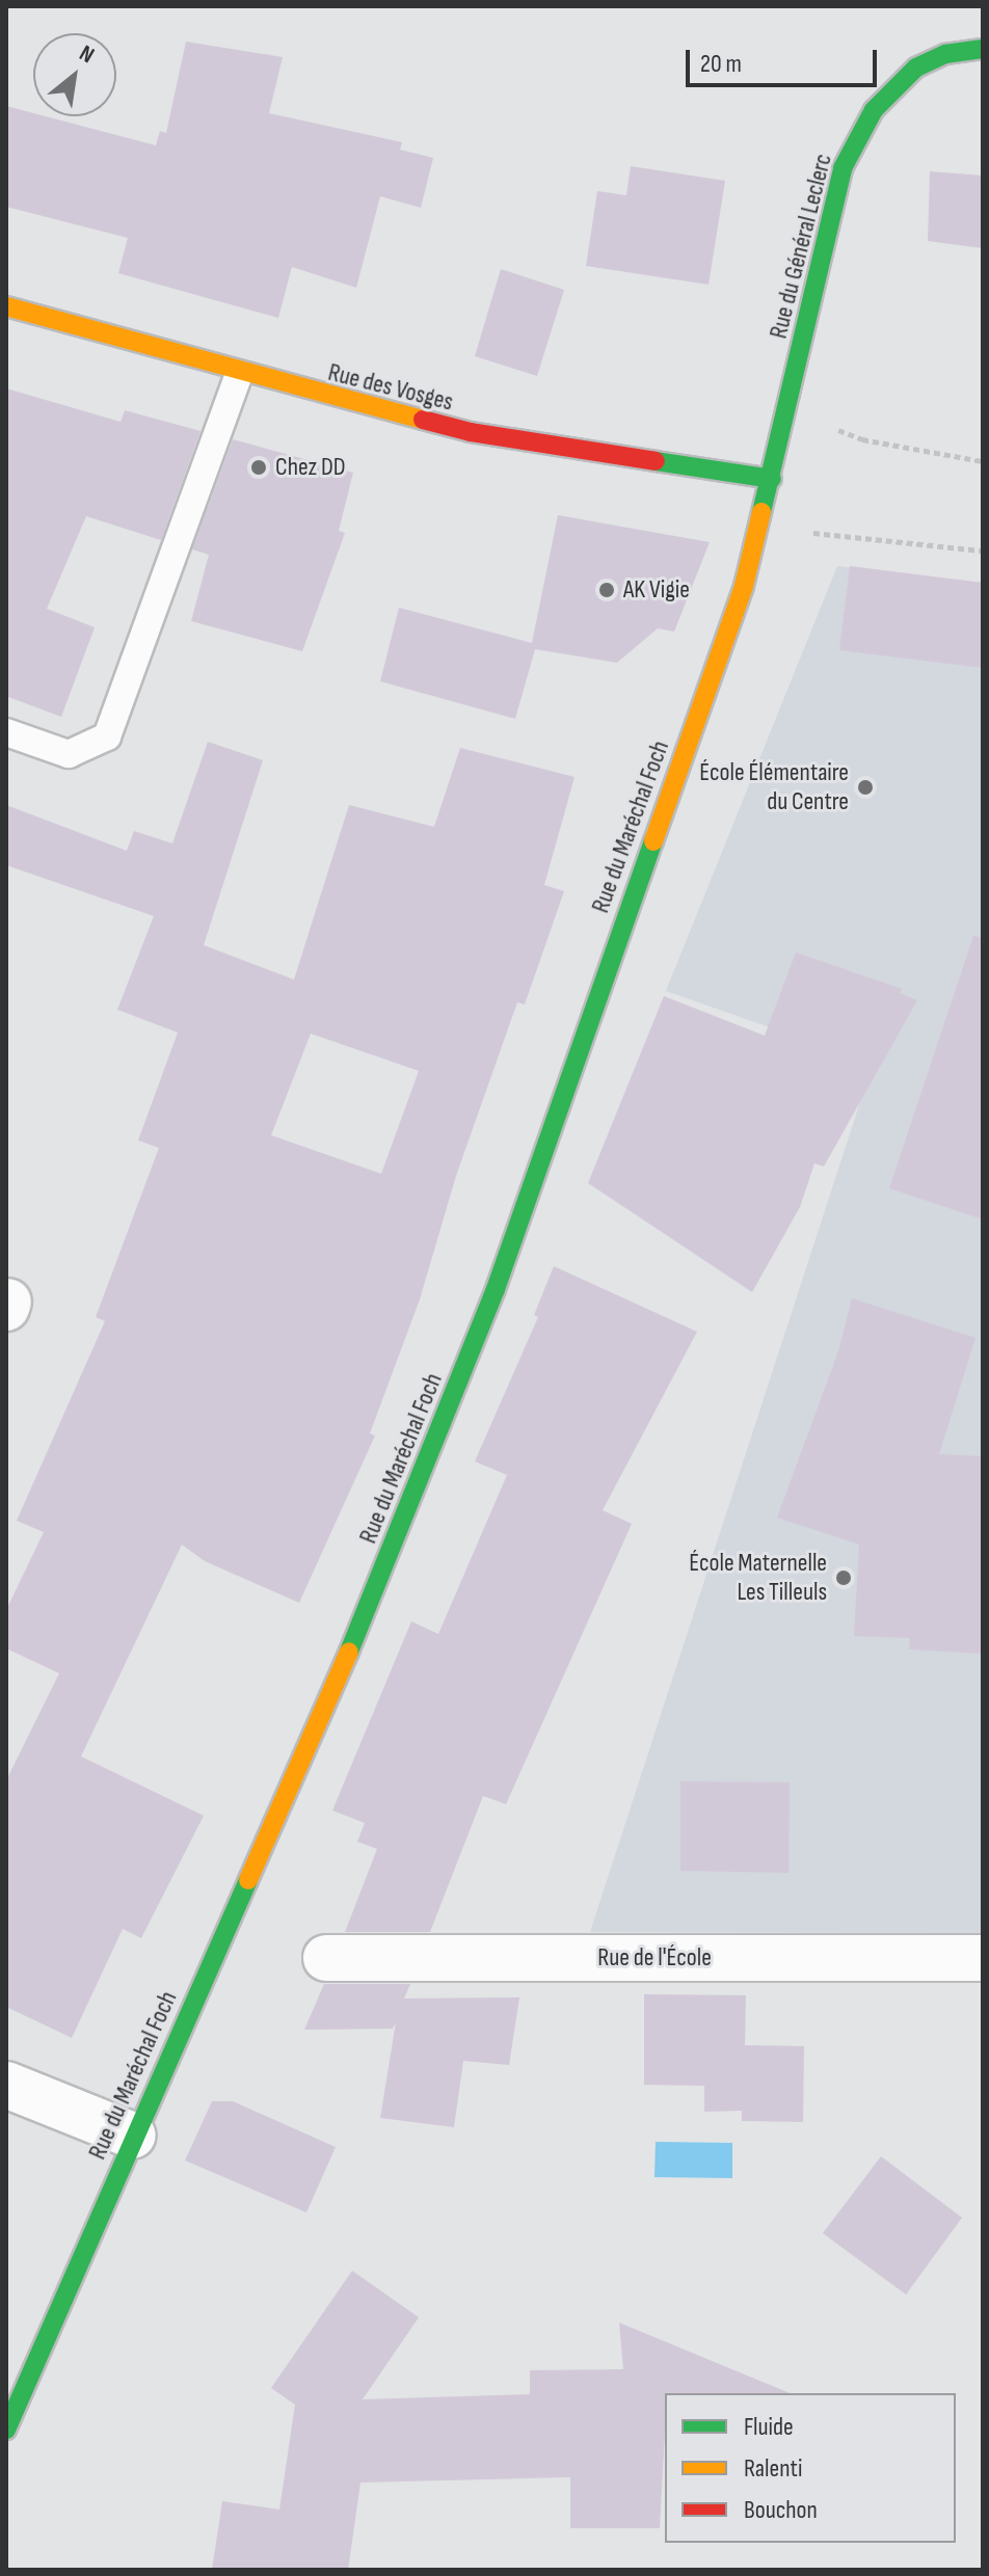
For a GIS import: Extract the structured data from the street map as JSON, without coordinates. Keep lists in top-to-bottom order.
{
  "streets": {
    "street": [
      "Rue du Général Leclerc",
      "Rue des Vosges",
      "Rue du Maréchal Foch",
      "Rue de l'École"
    ]
  },
  "crossings": [
    ["Rue du Général Leclerc", "Rue des Vosges"],
    ["Rue du Général Leclerc", "Rue du Maréchal Foch"],
    ["Rue des Vosges", "Rue du Maréchal Foch"]
  ],
  "places": [
    "Chez DD",
    "AK Vigie",
    "École Élémentaire du Centre",
    "École Maternelle Les Tilleuls"
  ],
  "legend": ["Fluide", "Ralenti", "Bouchon"],
  "scale_bar": "20 m",
  "north": "top right"
}
